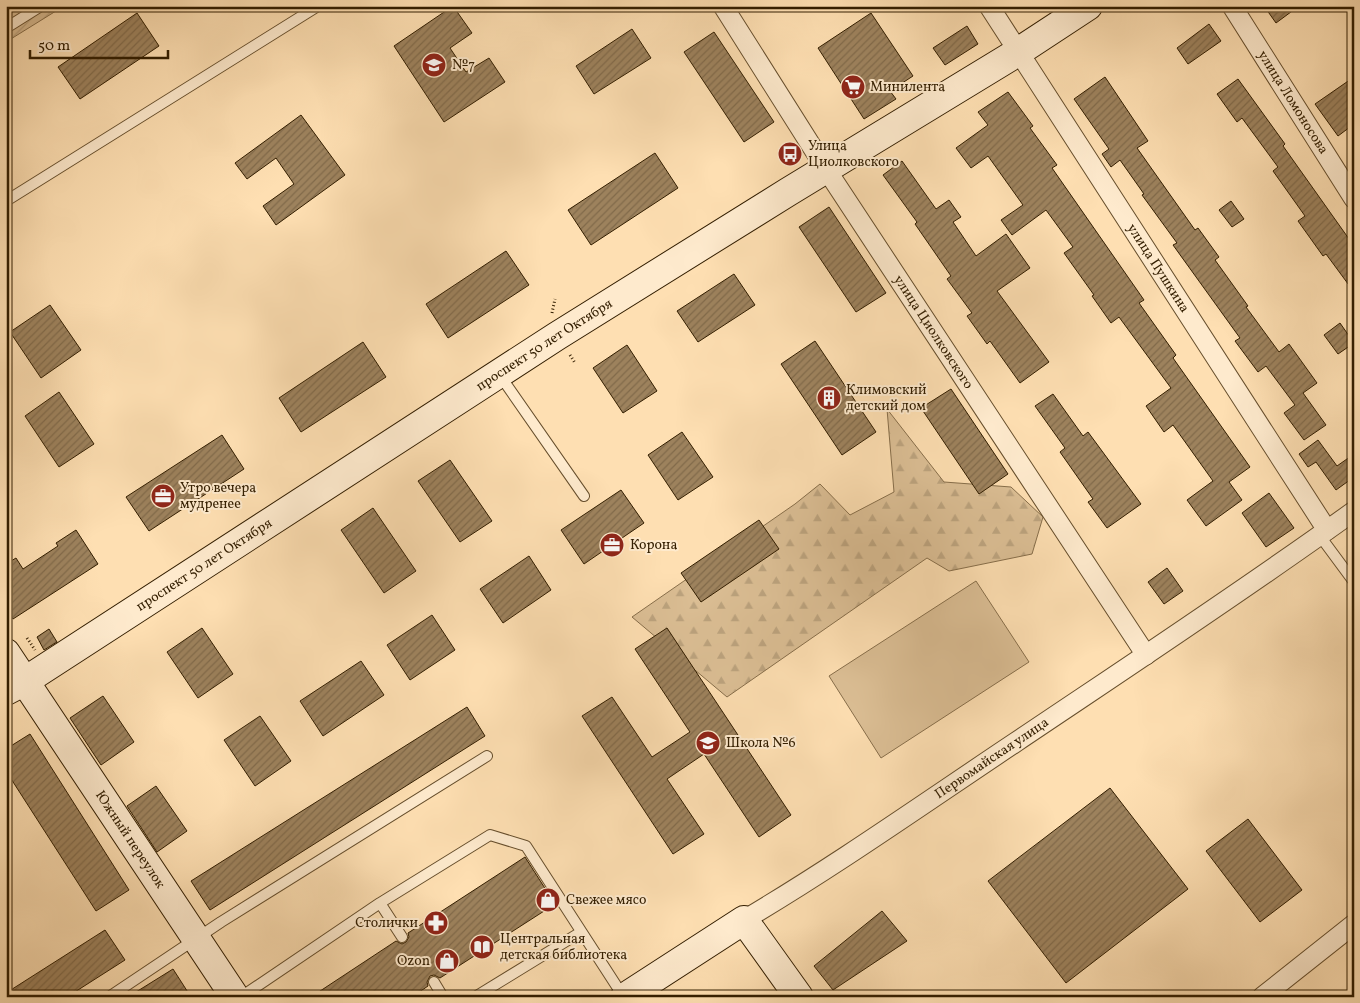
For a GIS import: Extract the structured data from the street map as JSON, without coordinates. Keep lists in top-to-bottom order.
{
  "streets": {
    "main road": ["проспект 50 лет Октября", "Первомайская улица", "Южный переулок"],
    "street": ["улица Ломоносова", "улица Пушкина", "улица Циолковского"]
  },
  "crossings": [
    ["улица Пушкина", "проспект 50 лет Октября"],
    ["улица Пушкина", "Первомайская улица"],
    ["улица Циолковского", "проспект 50 лет Октября"],
    ["улица Циолковского", "Первомайская улица"],
    ["проспект 50 лет Октября", "Южный переулок"]
  ],
  "places": {
    "school or university": ["№7", "Школа №6"],
    "supermarket": ["Минилента"],
    "bus stop": ["Улица Циолковского"],
    "building": ["Климовский детский дом"],
    "office": ["Утро вечера мудренее", "Корона"],
    "shop": ["Свежее мясо", "Ozon"],
    "pharmacy": ["Столички"],
    "library": ["Центральная детская библиотека"]
  },
  "scale_bar": "50 m"
}
